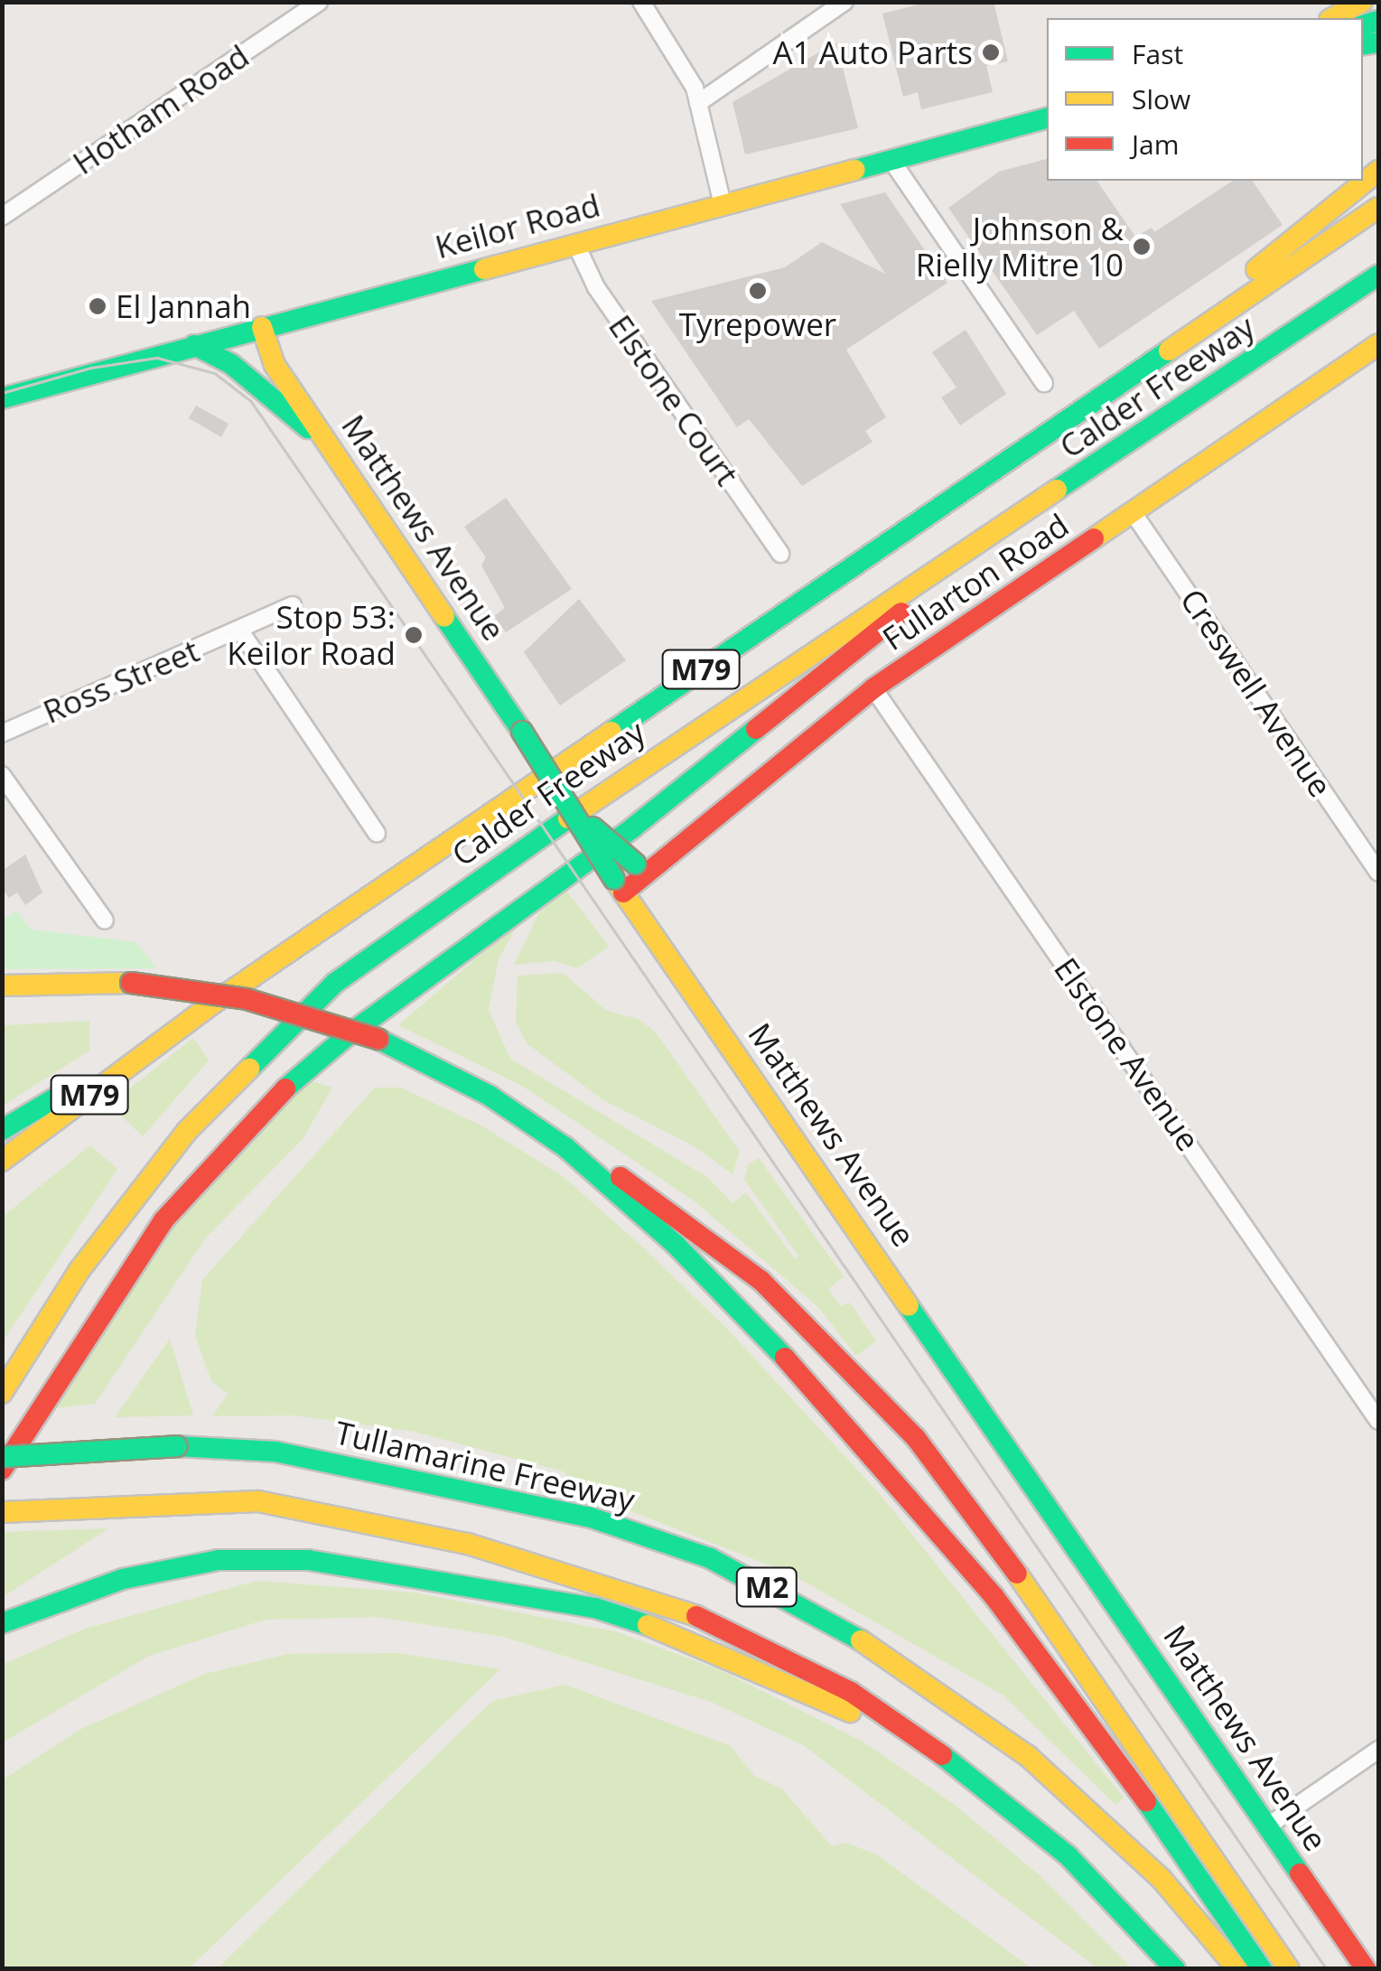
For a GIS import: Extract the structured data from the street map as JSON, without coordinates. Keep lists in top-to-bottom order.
{
  "streets": {
    "main road": [
      "Keilor Road",
      "Calder Freeway",
      "Matthews Avenue",
      "Fullarton Road",
      "M79",
      "Tullamarine Freeway",
      "M2"
    ],
    "street": [
      "Hotham Road",
      "Elstone Court",
      "Ross Street",
      "Creswell Avenue",
      "Elstone Avenue"
    ]
  },
  "crossings": [
    ["Keilor Road", "Elstone Court"],
    ["Keilor Road", "Matthews Avenue"],
    ["Matthews Avenue", "Fullarton Road"],
    ["Fullarton Road", "Creswell Avenue"],
    ["Fullarton Road", "Elstone Avenue"]
  ],
  "places": [
    "A1 Auto Parts",
    "Johnson & Rielly Mitre 10",
    "Tyrepower",
    "El Jannah",
    "Stop 53: Keilor Road"
  ],
  "legend": ["Fast", "Slow", "Jam"]
}
